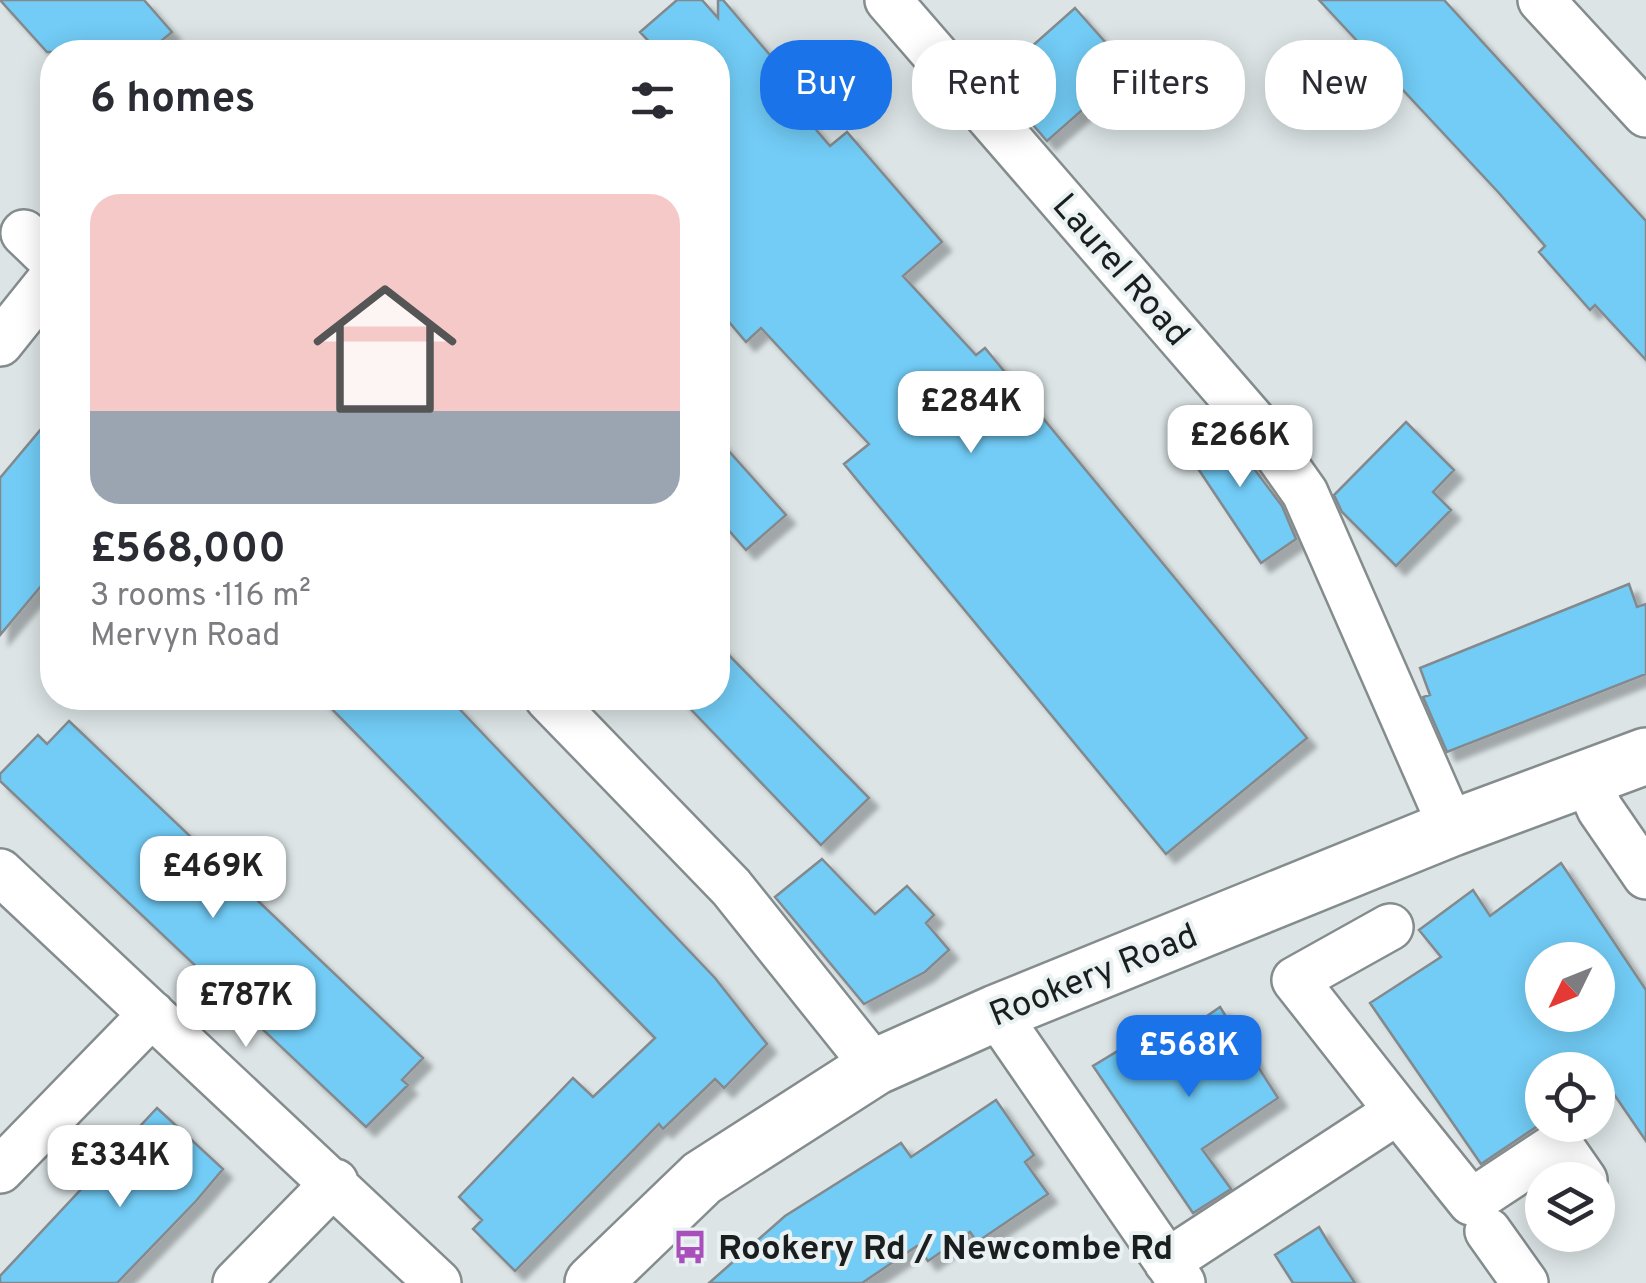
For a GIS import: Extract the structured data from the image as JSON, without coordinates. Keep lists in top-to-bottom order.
{
  "streets": {
    "main road": ["Rookery Road"],
    "street": ["Laurel Road"]
  },
  "crossings": [
    ["Laurel Road", "Rookery Road"]
  ],
  "places": {
    "bus stop": ["Rookery Rd / Newcombe Rd"]
  },
  "north": "bottom left",
  "page": {
    "chip": [
      "Buy",
      "Rent",
      "Filters",
      "New"
    ],
    "heading": "6 homes",
    "list": [
      {
        "name": "£568,000",
        "note": "3 rooms · 116 m² · Mervyn Road"
      }
    ],
    "price": [
      "£284K",
      "£266K",
      "£469K",
      "£787K",
      "£568K",
      "£334K"
    ]
  }
}
